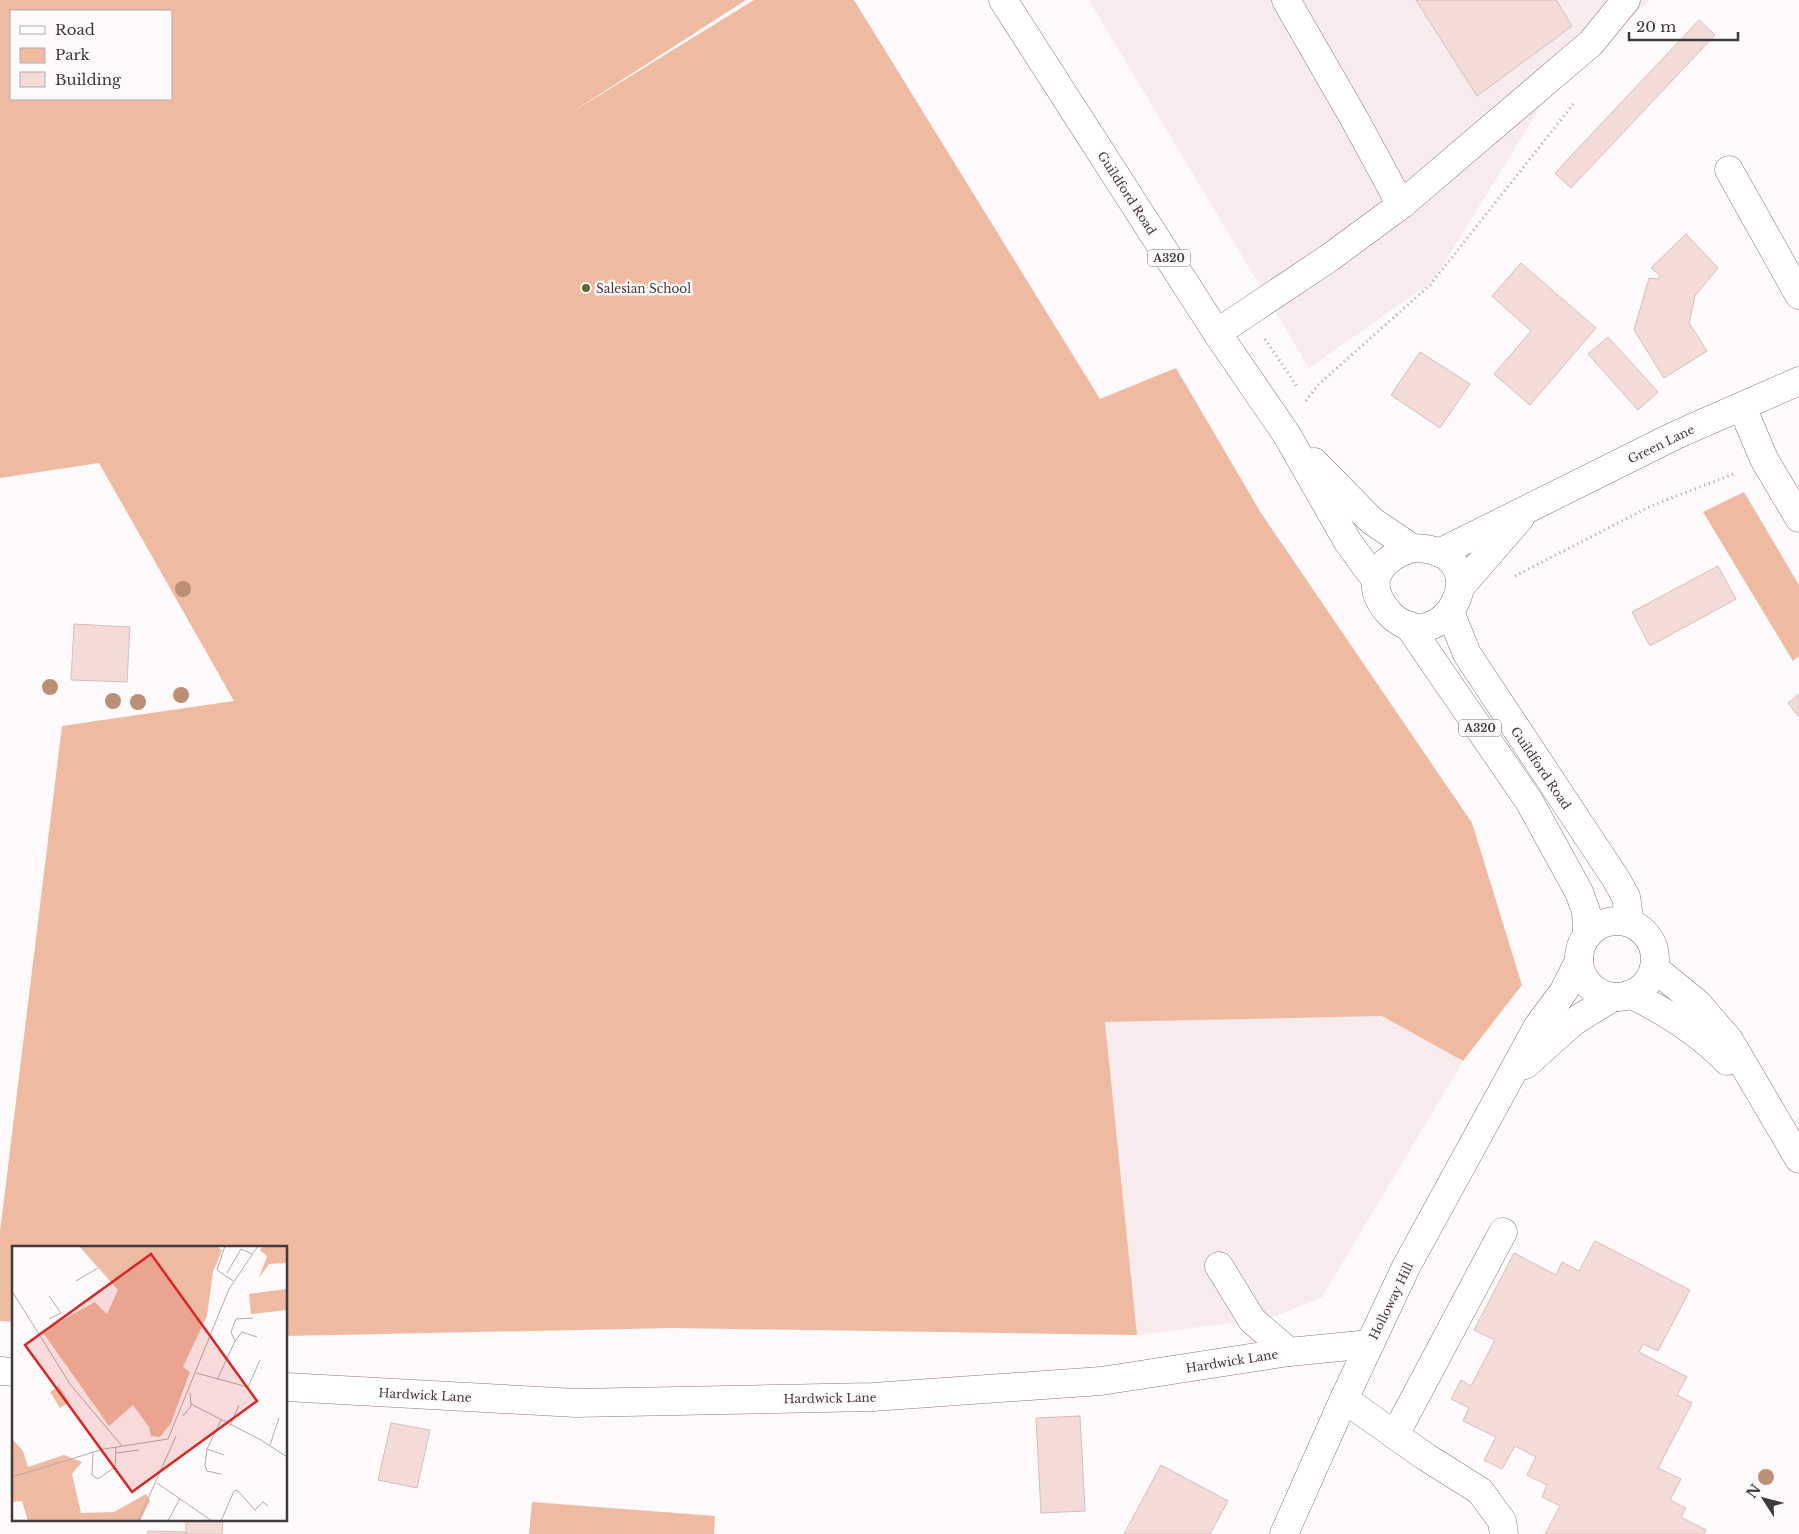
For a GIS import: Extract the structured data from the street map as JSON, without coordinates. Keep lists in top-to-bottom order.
{
  "streets": {
    "main road": [
      "Guildford Road",
      "A320",
      "Green Lane",
      "Holloway Hill",
      "Hardwick Lane"
    ]
  },
  "crossings": [
    ["Guildford Road", "A320"],
    ["Guildford Road", "Green Lane"],
    ["Guildford Road", "Holloway Hill"],
    ["A320", "Green Lane"],
    ["A320", "Holloway Hill"],
    ["Holloway Hill", "Hardwick Lane"]
  ],
  "places": ["Salesian School"],
  "legend": ["Road", "Park", "Building"],
  "scale_bar": "20 m",
  "north": "top left"
}
